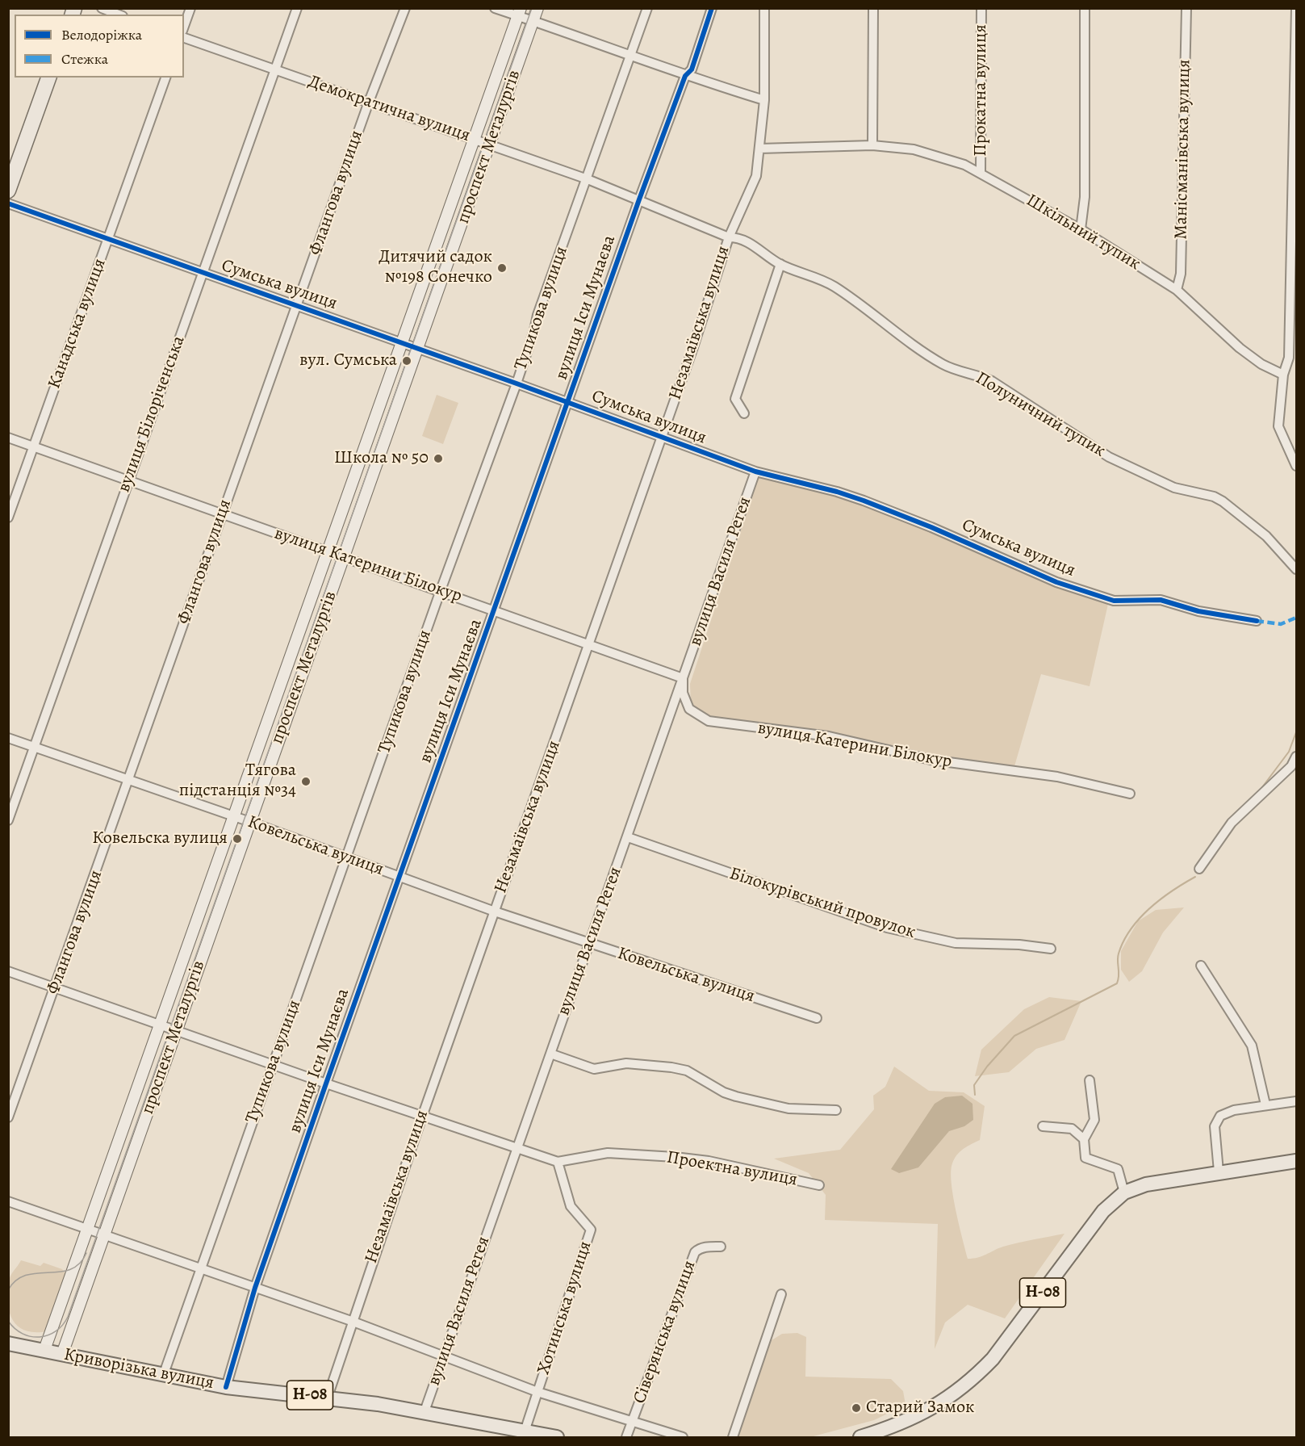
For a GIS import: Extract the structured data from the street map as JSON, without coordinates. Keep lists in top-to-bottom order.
{
  "streets": {
    "main road": ["проспект Металургів", "Н-08", "Криворізька вулиця"],
    "street": [
      "Прокатна вулиця",
      "Демократична вулиця",
      "Манісманівська вулиця",
      "Флангова вулиця",
      "Шкільний тупик",
      "Сумська вулиця",
      "вулиця Іси Мунаєва",
      "Тупикова вулиця",
      "Незамаївська вулиця",
      "Канадська вулиця",
      "вулиця Білоріченська",
      "Полуничний тупик",
      "вулиця Катерини Білокур",
      "вулиця Василя Регея",
      "Ковельська вулиця",
      "Білокурівський провулок",
      "Проектна вулиця",
      "Хотинська вулиця",
      "Сіверянська вулиця"
    ]
  },
  "crossings": [
    ["Прокатна вулиця", "Шкільний тупик"],
    ["Демократична вулиця", "проспект Металургів"],
    ["Демократична вулиця", "Флангова вулиця"],
    ["Демократична вулиця", "вулиця Іси Мунаєва"],
    ["Демократична вулиця", "Тупикова вулиця"],
    ["Демократична вулиця", "Незамаївська вулиця"],
    ["Демократична вулиця", "вулиця Білоріченська"],
    ["Демократична вулиця", "Полуничний тупик"],
    ["проспект Металургів", "Сумська вулиця"],
    ["проспект Металургів", "вулиця Катерини Білокур"],
    ["проспект Металургів", "Ковельська вулиця"],
    ["проспект Металургів", "Проектна вулиця"],
    ["проспект Металургів", "Криворізька вулиця"],
    ["Манісманівська вулиця", "Шкільний тупик"],
    ["Флангова вулиця", "Сумська вулиця"],
    ["Флангова вулиця", "вулиця Катерини Білокур"],
    ["Флангова вулиця", "Ковельська вулиця"],
    ["Флангова вулиця", "Проектна вулиця"],
    ["Шкільний тупик", "Незамаївська вулиця"],
    ["Сумська вулиця", "вулиця Іси Мунаєва"],
    ["Сумська вулиця", "Тупикова вулиця"],
    ["Сумська вулиця", "Незамаївська вулиця"],
    ["Сумська вулиця", "Канадська вулиця"],
    ["Сумська вулиця", "вулиця Білоріченська"],
    ["Сумська вулиця", "вулиця Василя Регея"],
    ["вулиця Іси Мунаєва", "вулиця Катерини Білокур"],
    ["вулиця Іси Мунаєва", "Ковельська вулиця"],
    ["вулиця Іси Мунаєва", "Проектна вулиця"],
    ["вулиця Іси Мунаєва", "Криворізька вулиця"],
    ["Тупикова вулиця", "вулиця Катерини Білокур"],
    ["Тупикова вулиця", "Ковельська вулиця"],
    ["Тупикова вулиця", "Проектна вулиця"],
    ["Тупикова вулиця", "Криворізька вулиця"],
    ["Незамаївська вулиця", "Полуничний тупик"],
    ["Незамаївська вулиця", "вулиця Катерини Білокур"],
    ["Незамаївська вулиця", "Ковельська вулиця"],
    ["Незамаївська вулиця", "Проектна вулиця"],
    ["Незамаївська вулиця", "Криворізька вулиця"],
    ["Канадська вулиця", "вулиця Катерини Білокур"],
    ["вулиця Білоріченська", "вулиця Катерини Білокур"],
    ["вулиця Білоріченська", "Ковельська вулиця"],
    ["вулиця Катерини Білокур", "вулиця Василя Регея"],
    ["вулиця Василя Регея", "Ковельська вулиця"],
    ["вулиця Василя Регея", "Білокурівський провулок"],
    ["вулиця Василя Регея", "Проектна вулиця"],
    ["вулиця Василя Регея", "Криворізька вулиця"],
    ["Проектна вулиця", "Хотинська вулиця"],
    ["Хотинська вулиця", "Криворізька вулиця"]
  ],
  "places": [
    "Дитячий садок №198 Сонечко",
    "вул. Сумська",
    "Школа № 50",
    "Тягова пiдстанцiя №34",
    "Ковельска вулиця",
    "Старий Замок"
  ],
  "legend": ["Велодоріжка", "Стежка"]
}
